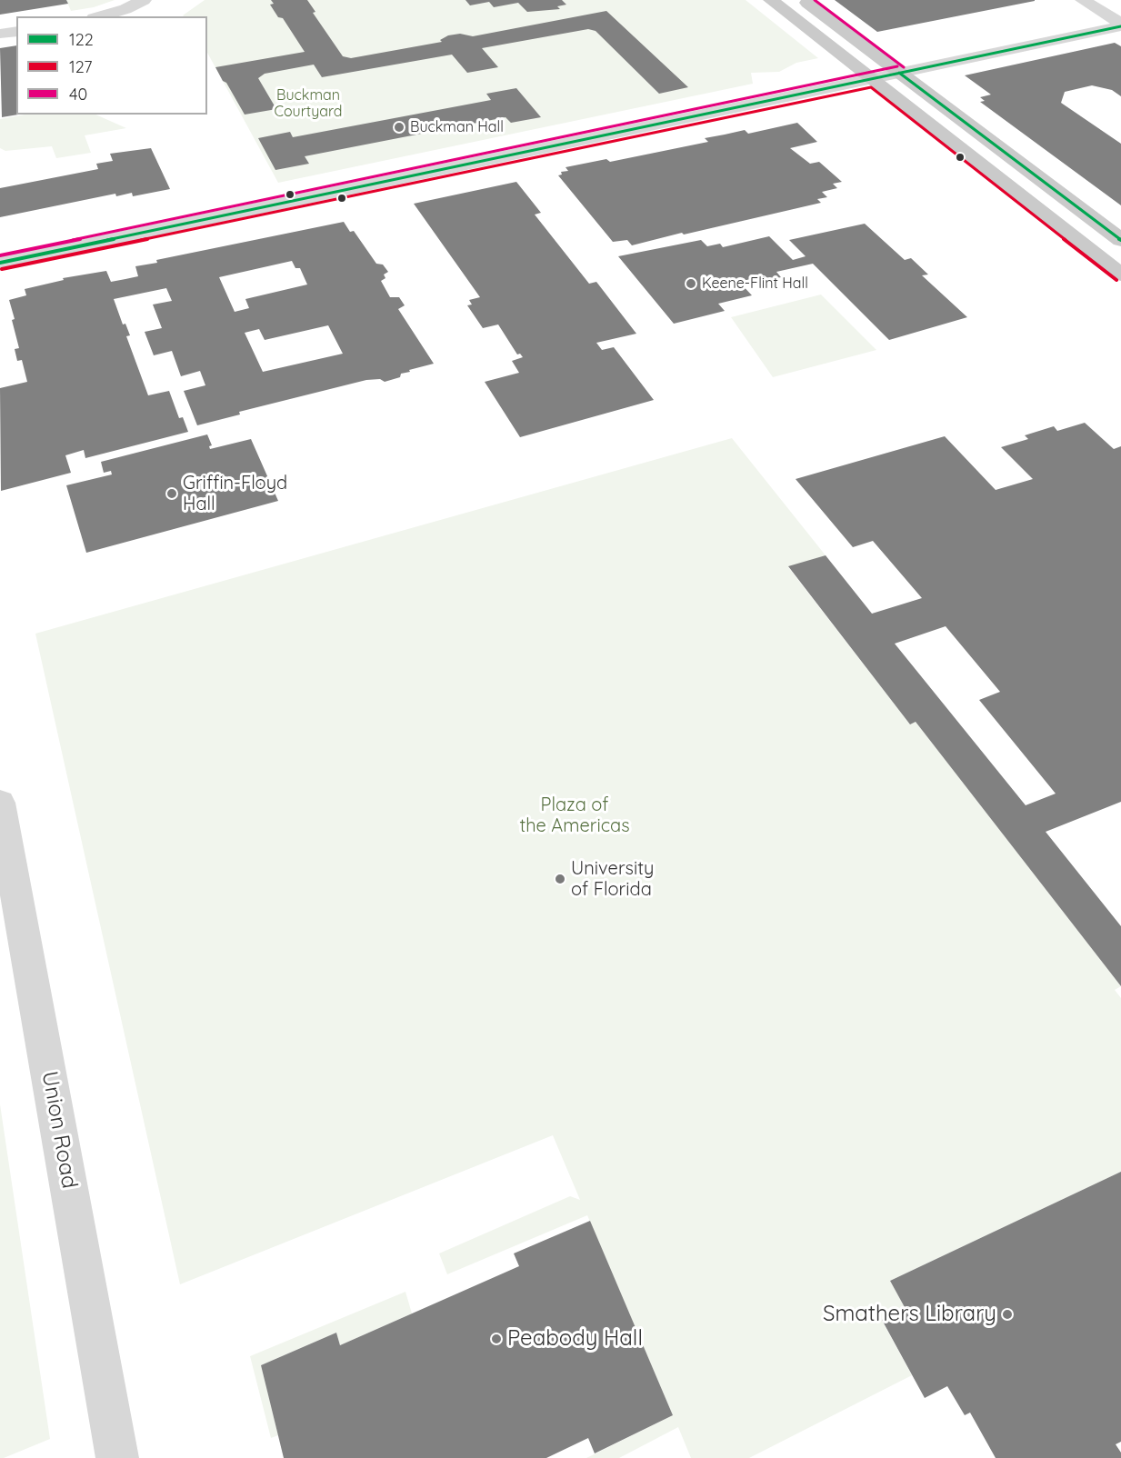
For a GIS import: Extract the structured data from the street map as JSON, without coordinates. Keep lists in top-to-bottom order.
{
  "streets": {
    "street": ["Union Road"]
  },
  "parks": ["Buckman Courtyard", "Plaza of the Americas"],
  "places": [
    "Buckman Hall",
    "Keene-Flint Hall",
    "Griffin-Floyd Hall",
    "University of Florida",
    "Smathers Library",
    "Peabody Hall"
  ],
  "lines": ["transit line 40", "transit line 122", "transit line 127"],
  "legend": ["122", "127", "40"]
}
